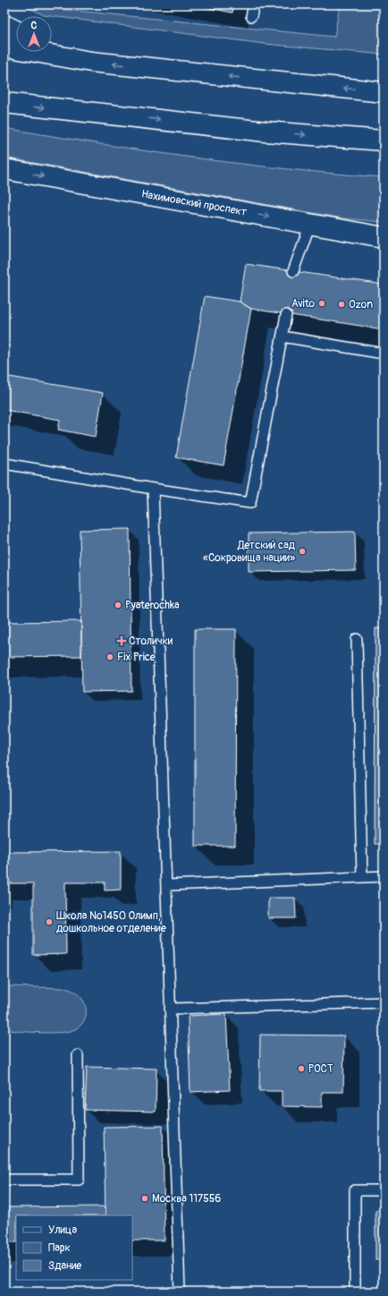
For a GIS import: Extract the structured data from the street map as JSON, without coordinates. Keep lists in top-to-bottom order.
{
  "streets": {
    "main road": ["Нахимовский проспект"]
  },
  "places": {
    "other": [
      "Avito",
      "Ozon",
      "Детский сад «Сокровища нации»",
      "Pyaterochka",
      "Fix Price",
      "Школа №1450 Олимп, дошкольное отделение",
      "РОСТ",
      "Москва 117556"
    ],
    "health": ["Столички"]
  },
  "legend": ["Улица", "Парк", "Здание"],
  "north": "top"
}
